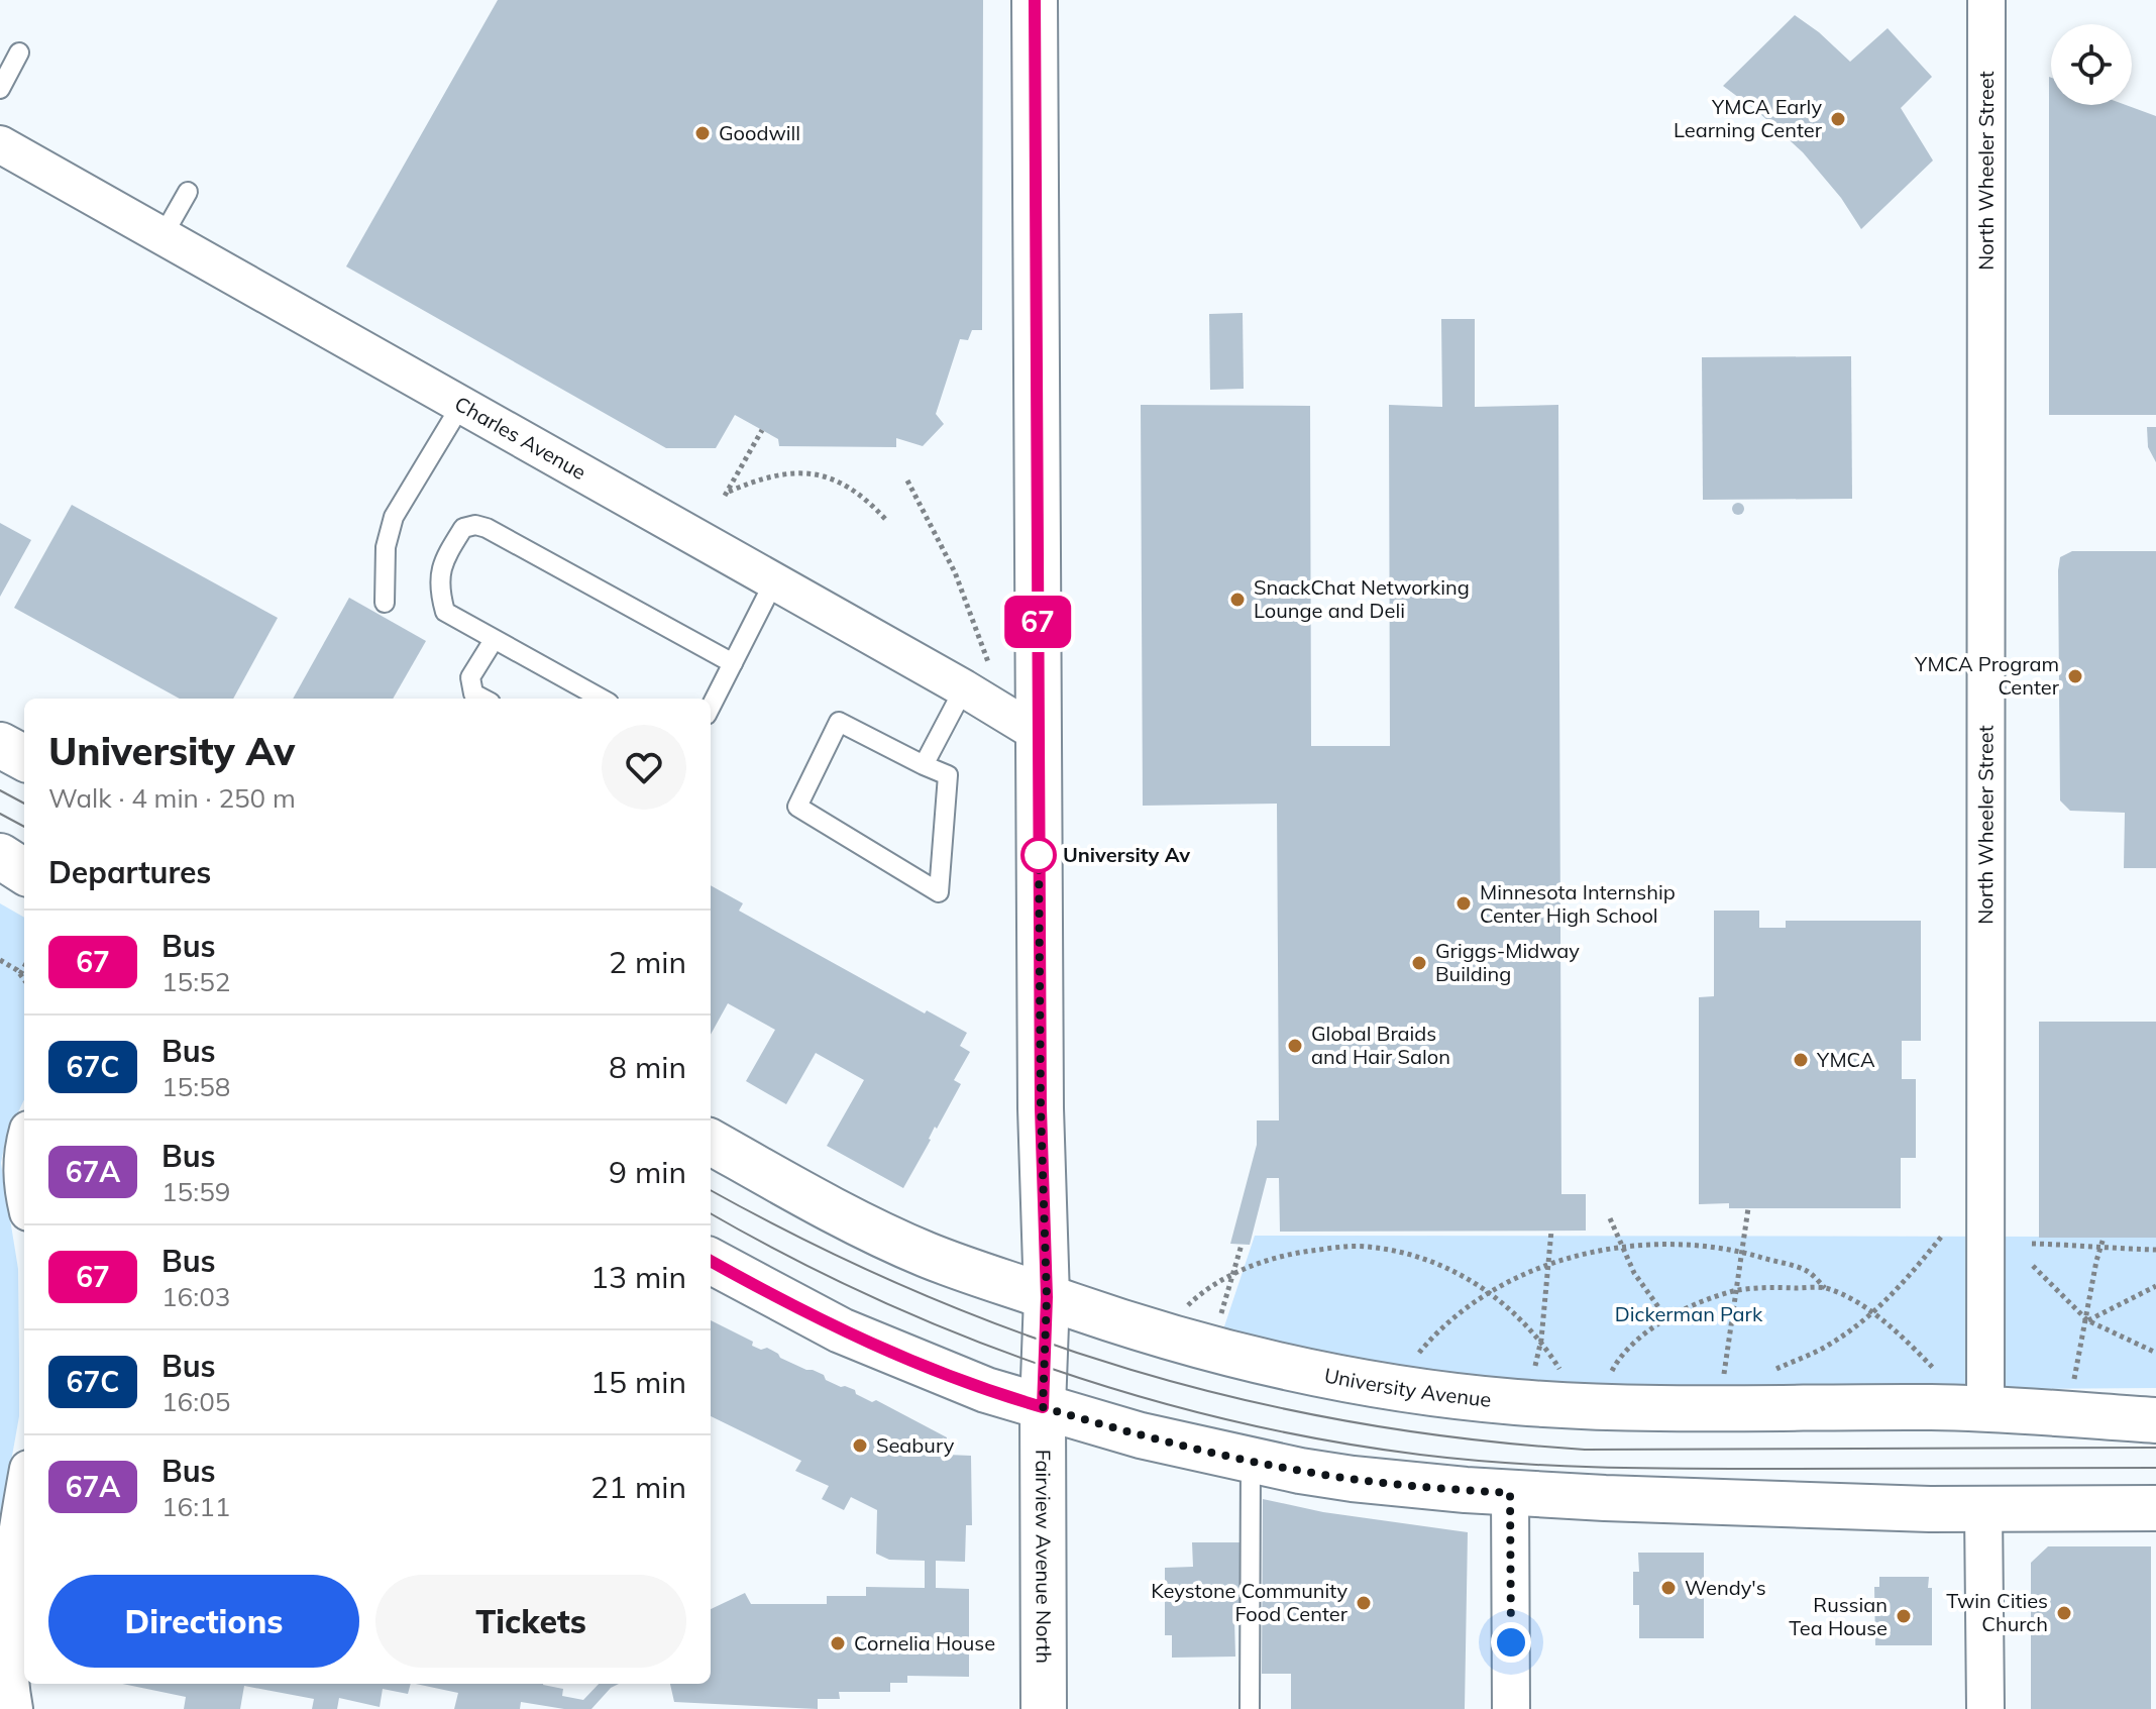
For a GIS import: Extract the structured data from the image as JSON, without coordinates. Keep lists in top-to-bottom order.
{
  "streets": {
    "main road": ["University Avenue", "Fairview Avenue North"],
    "street": ["North Wheeler Street", "Charles Avenue"]
  },
  "crossings": [
    ["North Wheeler Street", "University Avenue"],
    ["Charles Avenue", "Fairview Avenue North"],
    ["University Avenue", "Fairview Avenue North"]
  ],
  "parks": ["Dickerman Park"],
  "places": [
    "YMCA Early Learning Center",
    "Goodwill",
    "SnackChat Networking Lounge and Deli",
    "YMCA Program Center",
    "University Av",
    "Minnesota Internship Center High School",
    "Griggs-Midway Building",
    "Global Braids and Hair Salon",
    "YMCA",
    "Seabury",
    "Wendy's",
    "Keystone Community Food Center",
    "Twin Cities Church",
    "Russian Tea House",
    "Cornelia House"
  ],
  "lines": ["bus line 67"],
  "page": {
    "on_map": "67",
    "heading": [
      ["University Av", "Walk · 4 min · 250 m"],
      "Departures"
    ],
    "list": [
      {
        "mark": "67",
        "name": "Bus",
        "note": "15:52",
        "value": "2 min"
      },
      {
        "mark": "67C",
        "name": "Bus",
        "note": "15:58",
        "value": "8 min"
      },
      {
        "mark": "67A",
        "name": "Bus",
        "note": "15:59",
        "value": "9 min"
      },
      {
        "mark": "67",
        "name": "Bus",
        "note": "16:03",
        "value": "13 min"
      },
      {
        "mark": "67C",
        "name": "Bus",
        "note": "16:05",
        "value": "15 min"
      },
      {
        "mark": "67A",
        "name": "Bus",
        "note": "16:11",
        "value": "21 min"
      }
    ],
    "buttons": ["Directions", "Tickets"]
  }
}
